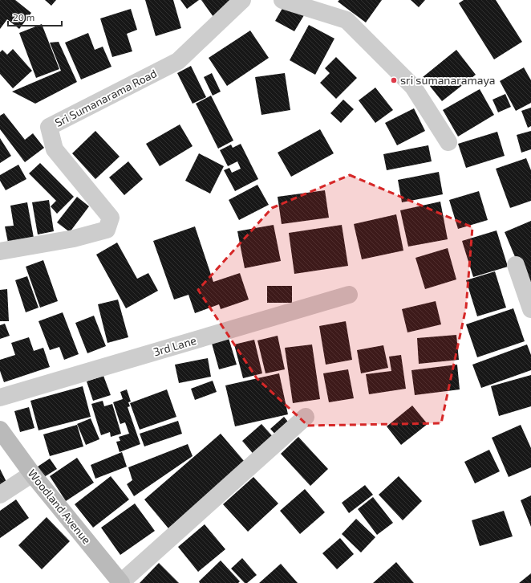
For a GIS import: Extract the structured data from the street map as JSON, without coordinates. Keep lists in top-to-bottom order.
{
  "streets": {
    "street": ["Sri Sumanarama Road", "3rd Lane", "Woodland Avenue"]
  },
  "places": ["sri sumanaramaya"],
  "scale_bar": "20 m"
}
